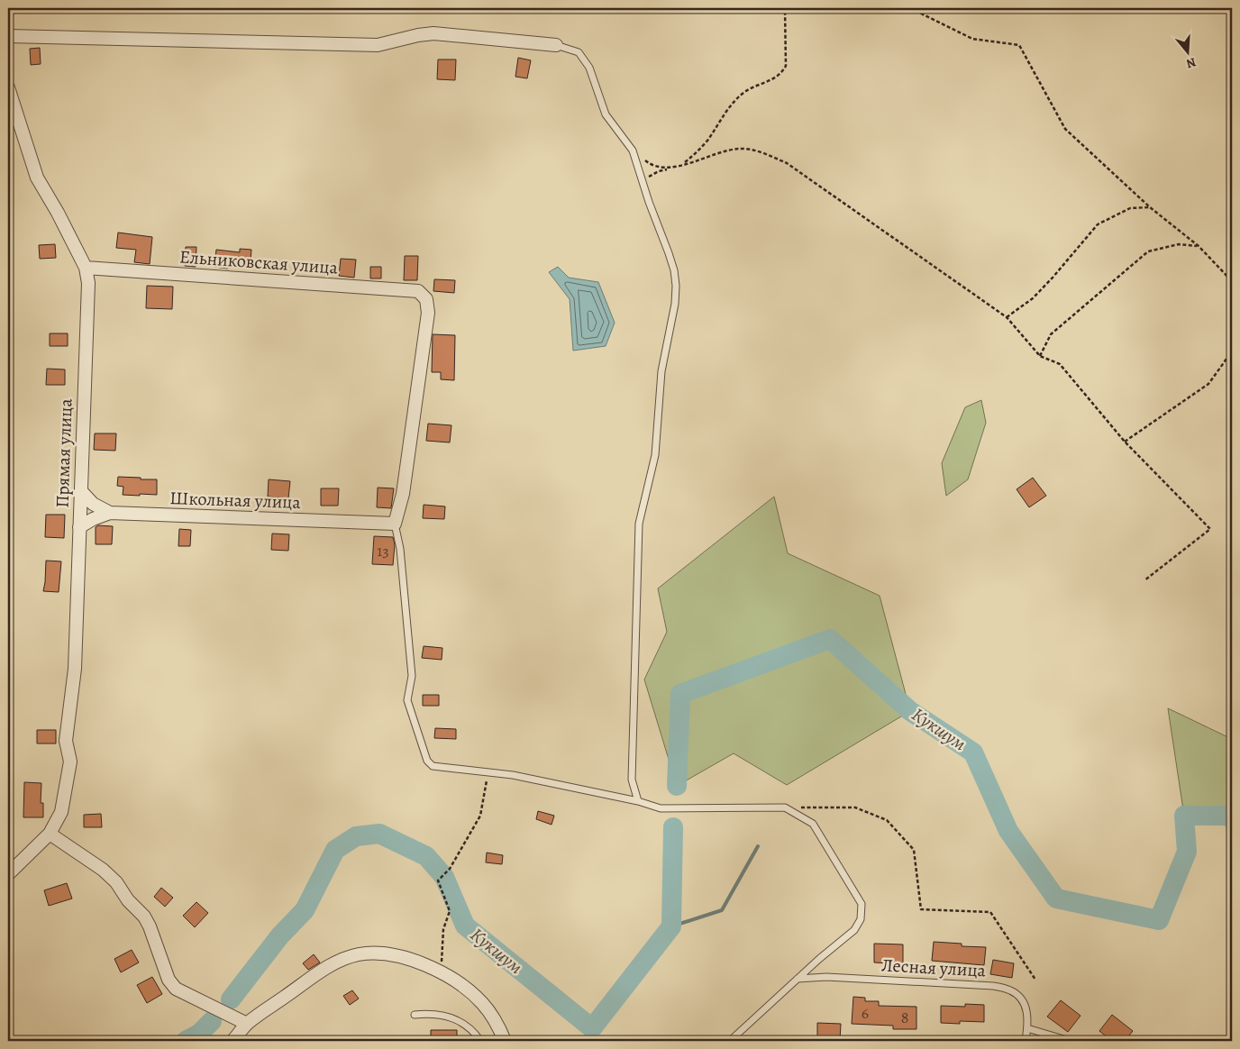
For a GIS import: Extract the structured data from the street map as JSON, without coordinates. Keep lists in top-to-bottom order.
{
  "streets": {
    "street": ["Ельниковская улица", "Прямая улица", "Школьная улица"],
    "lane": ["Лесная улица"]
  },
  "crossings": [
    ["Ельниковская улица", "Прямая улица"],
    ["Ельниковская улица", "Школьная улица"],
    ["Прямая улица", "Школьная улица"]
  ],
  "water": ["Кукшум"],
  "house_numbers": ["13", "6", "8"],
  "north": "bottom"
}
